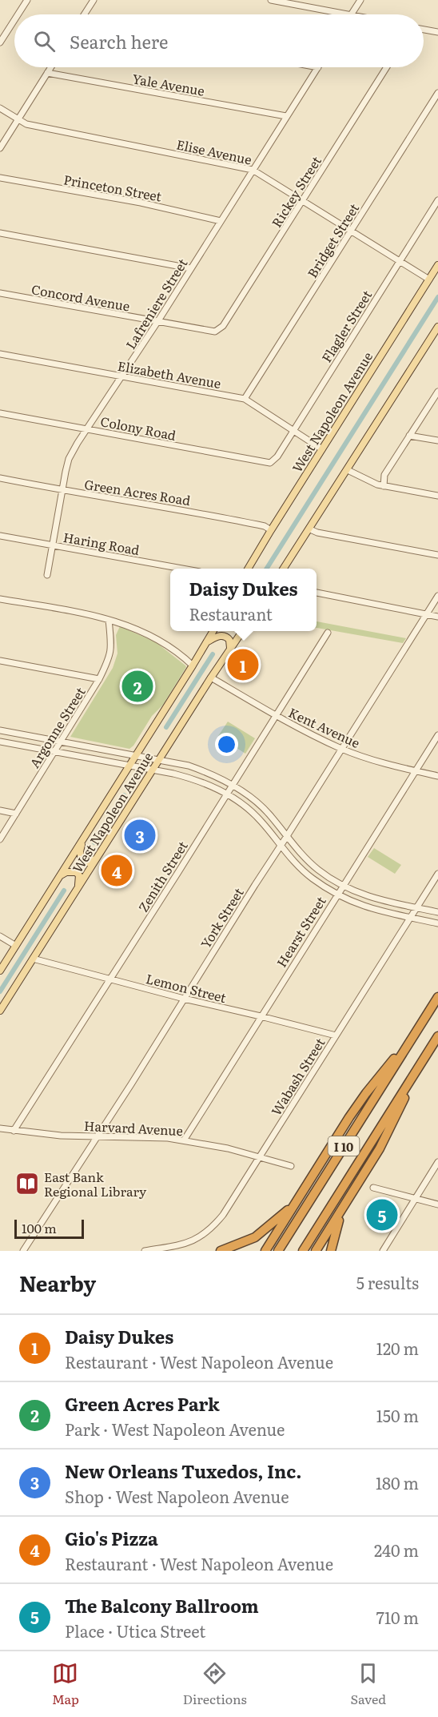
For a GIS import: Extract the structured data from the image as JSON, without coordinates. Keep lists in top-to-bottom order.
{
  "streets": {
    "highway": ["I 10"],
    "main road": ["West Napoleon Avenue"],
    "street": [
      "Yale Avenue",
      "Elise Avenue",
      "Princeton Street",
      "Rickey Street",
      "Bridget Street",
      "Concord Avenue",
      "Lafreniere Street",
      "Flagler Street",
      "Elizabeth Avenue",
      "Colony Road",
      "Green Acres Road",
      "Haring Road",
      "Argonne Street",
      "Kent Avenue",
      "Zenith Street",
      "York Street",
      "Hearst Street",
      "Lemon Street",
      "Wabash Street",
      "Harvard Avenue"
    ]
  },
  "crossings": [
    ["Yale Avenue", "Lafreniere Street"],
    ["Elise Avenue", "Rickey Street"],
    ["Elise Avenue", "Bridget Street"],
    ["Elise Avenue", "Lafreniere Street"],
    ["Elise Avenue", "Flagler Street"],
    ["Elise Avenue", "West Napoleon Avenue"],
    ["Princeton Street", "Lafreniere Street"],
    ["Rickey Street", "Concord Avenue"],
    ["Bridget Street", "Elizabeth Avenue"],
    ["Concord Avenue", "Lafreniere Street"],
    ["Lafreniere Street", "Elizabeth Avenue"],
    ["Lafreniere Street", "Colony Road"],
    ["Lafreniere Street", "Green Acres Road"],
    ["Lafreniere Street", "Haring Road"],
    ["Flagler Street", "Elizabeth Avenue"],
    ["Flagler Street", "Colony Road"],
    ["Elizabeth Avenue", "West Napoleon Avenue"],
    ["West Napoleon Avenue", "Green Acres Road"],
    ["West Napoleon Avenue", "Kent Avenue"],
    ["West Napoleon Avenue", "Lemon Street"],
    ["Kent Avenue", "Zenith Street"],
    ["Kent Avenue", "York Street"],
    ["Kent Avenue", "Hearst Street"],
    ["Zenith Street", "Lemon Street"],
    ["Zenith Street", "Harvard Avenue"],
    ["York Street", "Lemon Street"],
    ["York Street", "Harvard Avenue"],
    ["Hearst Street", "Lemon Street"],
    ["Hearst Street", "Harvard Avenue"],
    ["Lemon Street", "Wabash Street"],
    ["Wabash Street", "Harvard Avenue"]
  ],
  "places": {
    "library": ["East Bank Regional Library"]
  },
  "scale_bar": "100 m",
  "page": {
    "search": "Search here",
    "popup": ["Daisy Dukes", "Restaurant"],
    "pins": [
      "1",
      "2",
      "3",
      "4",
      "5"
    ],
    "scale": "100 m",
    "heading": ["Nearby", "5 results"],
    "list": [
      {
        "mark": "1",
        "name": "Daisy Dukes",
        "note": "Restaurant · West Napoleon Avenue",
        "value": "120 m"
      },
      {
        "mark": "2",
        "name": "Green Acres Park",
        "note": "Park · West Napoleon Avenue",
        "value": "150 m"
      },
      {
        "mark": "3",
        "name": "New Orleans Tuxedos, Inc.",
        "note": "Shop · West Napoleon Avenue",
        "value": "180 m"
      },
      {
        "mark": "4",
        "name": "Gio's Pizza",
        "note": "Restaurant · West Napoleon Avenue",
        "value": "240 m"
      },
      {
        "mark": "5",
        "name": "The Balcony Ballroom",
        "note": "Place · Utica Street",
        "value": "710 m"
      }
    ],
    "nav": ["Map", "Directions", "Saved"]
  }
}
